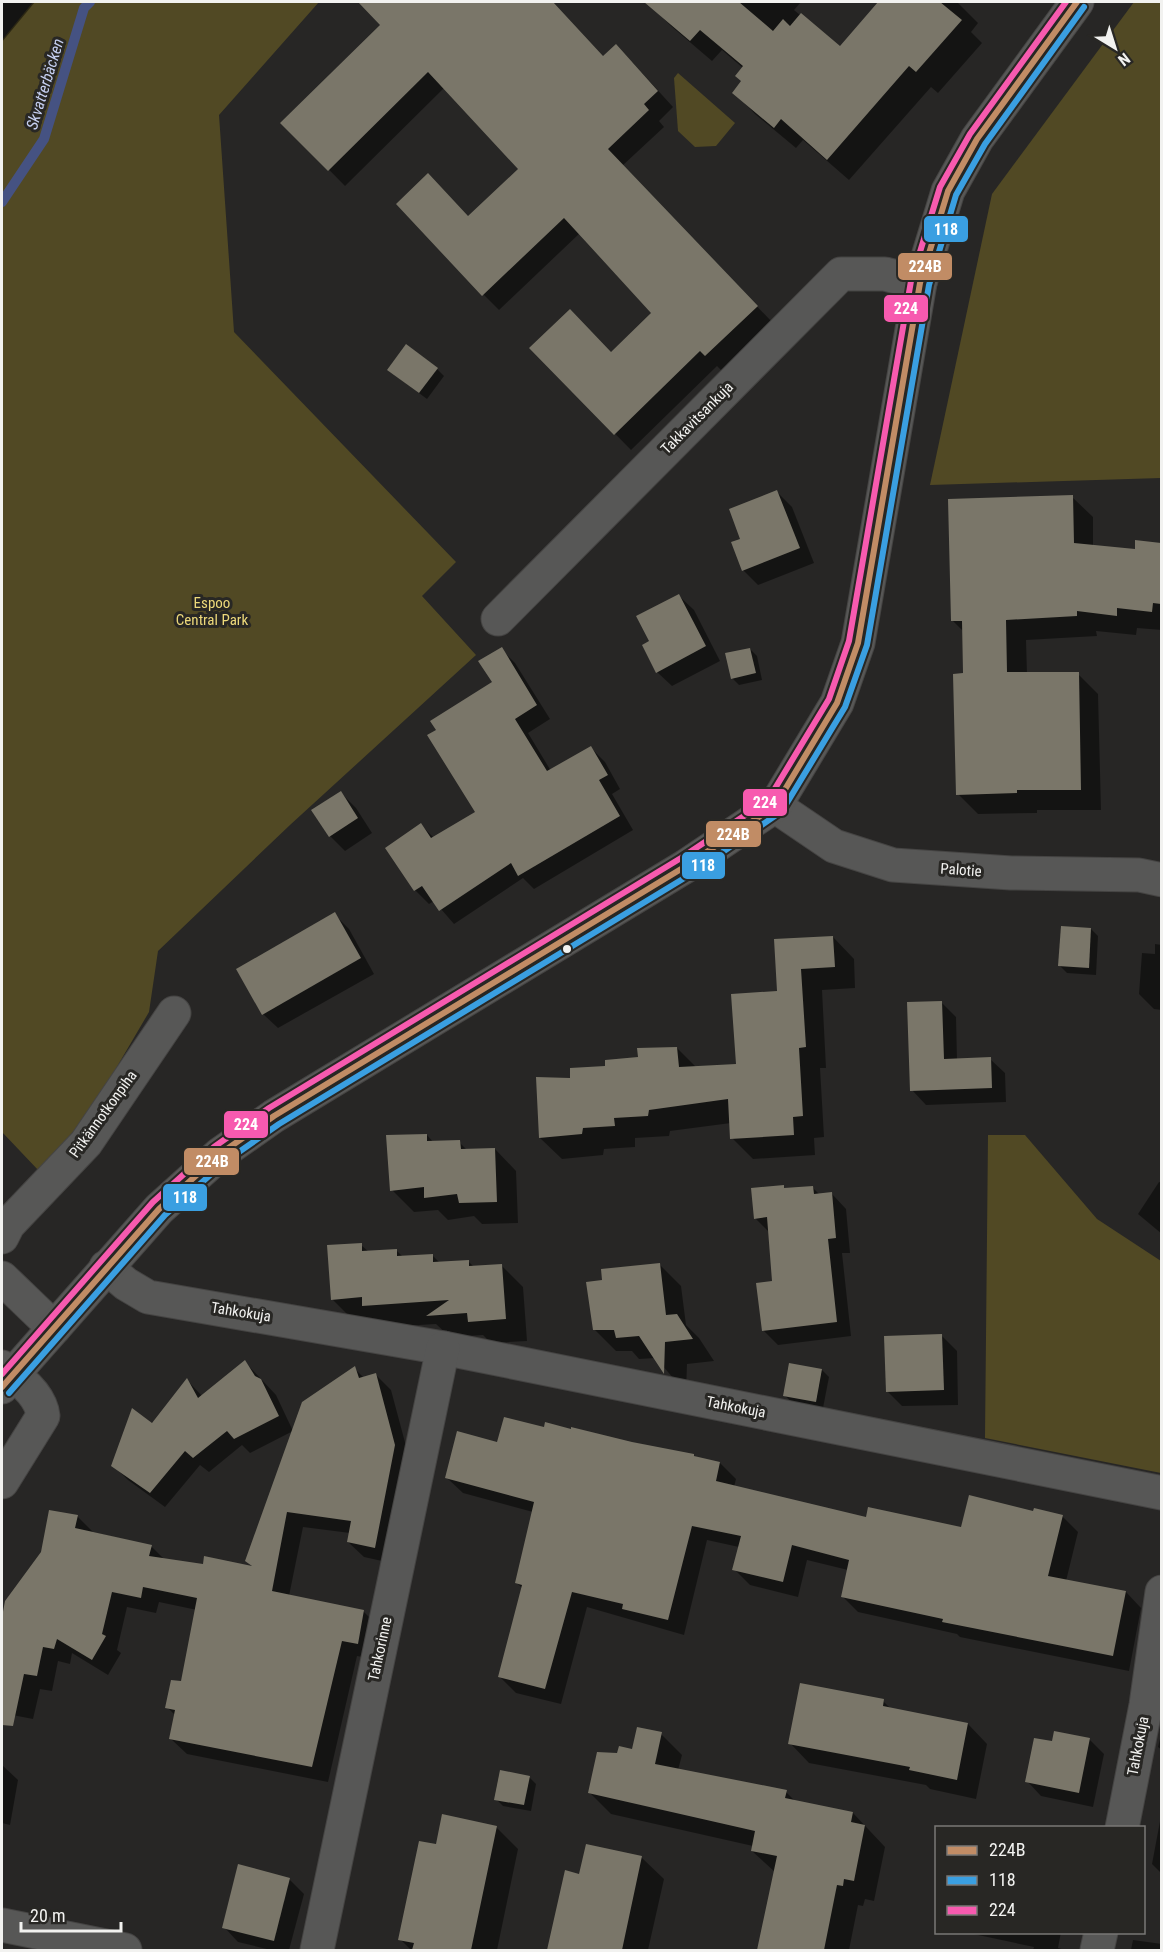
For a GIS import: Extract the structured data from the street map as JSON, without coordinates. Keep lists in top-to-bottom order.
{
  "streets": {
    "street": [
      "Takkavitsankuja",
      "Palotie",
      "Pitkännotkonpiha",
      "Tahkokuja",
      "Tahkorinne"
    ]
  },
  "crossings": [
    ["Tahkokuja", "Tahkorinne"]
  ],
  "water": ["Skvatterbäcken"],
  "parks": ["Espoo Central Park"],
  "lines": ["transit line 224B", "transit line 224", "transit line 118"],
  "legend": ["224B", "118", "224"],
  "scale_bar": "20 m",
  "north": "bottom right"
}
